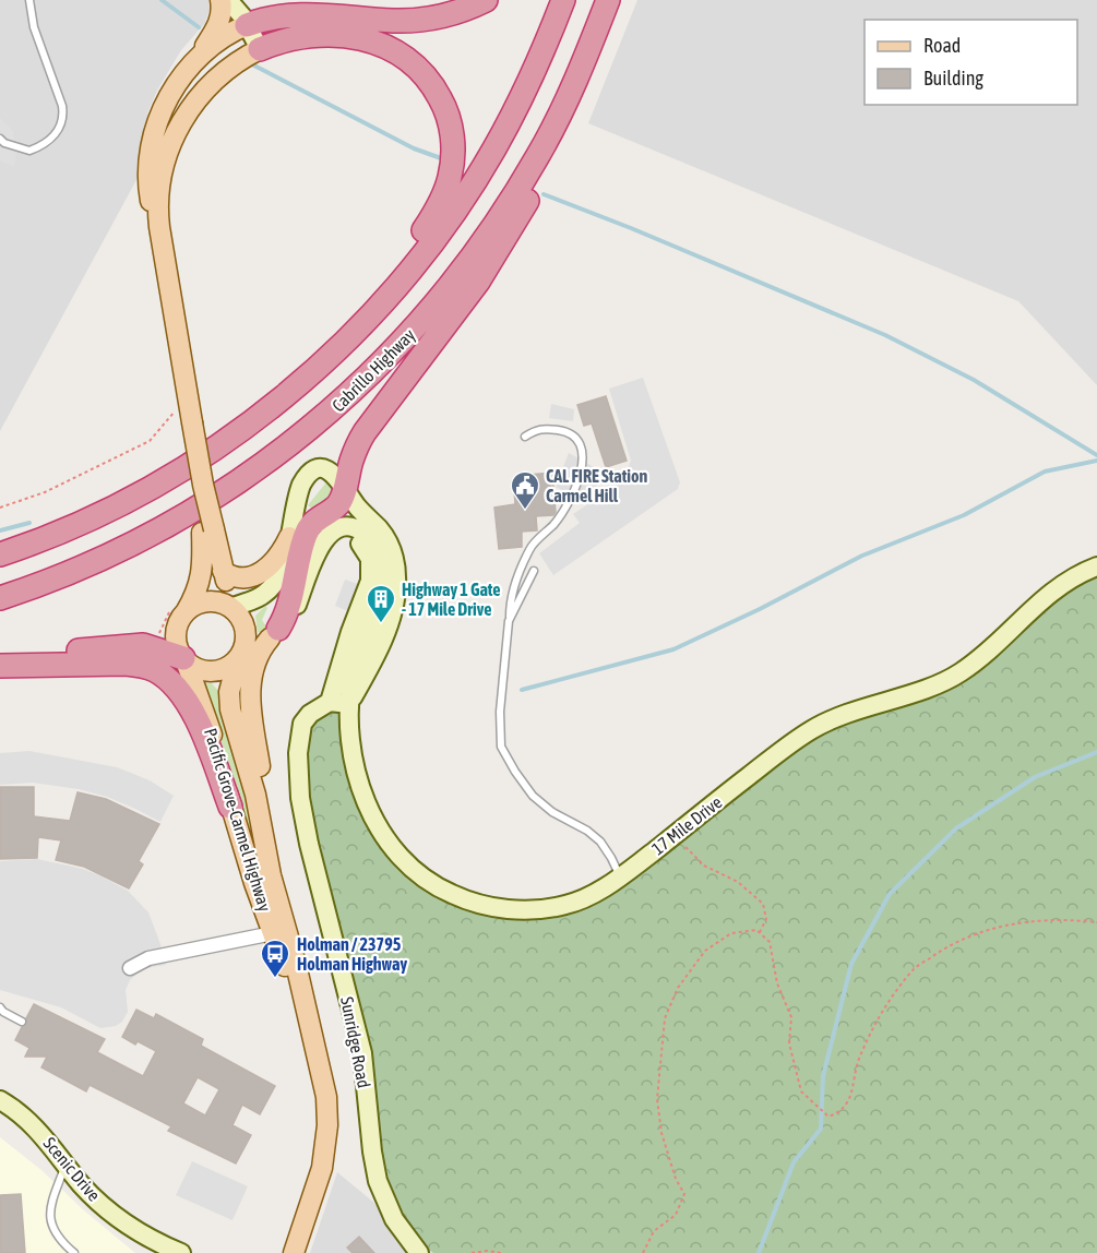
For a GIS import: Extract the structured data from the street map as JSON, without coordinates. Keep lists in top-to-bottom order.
{
  "streets": {
    "highway": ["Cabrillo Highway"],
    "main road": [
      "Pacific Grove-Carmel Highway",
      "17 Mile Drive",
      "Sunridge Road",
      "Scenic Drive"
    ]
  },
  "places": {
    "public building": ["CAL FIRE Station Carmel Hill"],
    "building": ["Highway 1 Gate - 17 Mile Drive"],
    "bus stop": ["Holman / 23795 Holman Highway"]
  },
  "legend": ["Road", "Building"]
}
